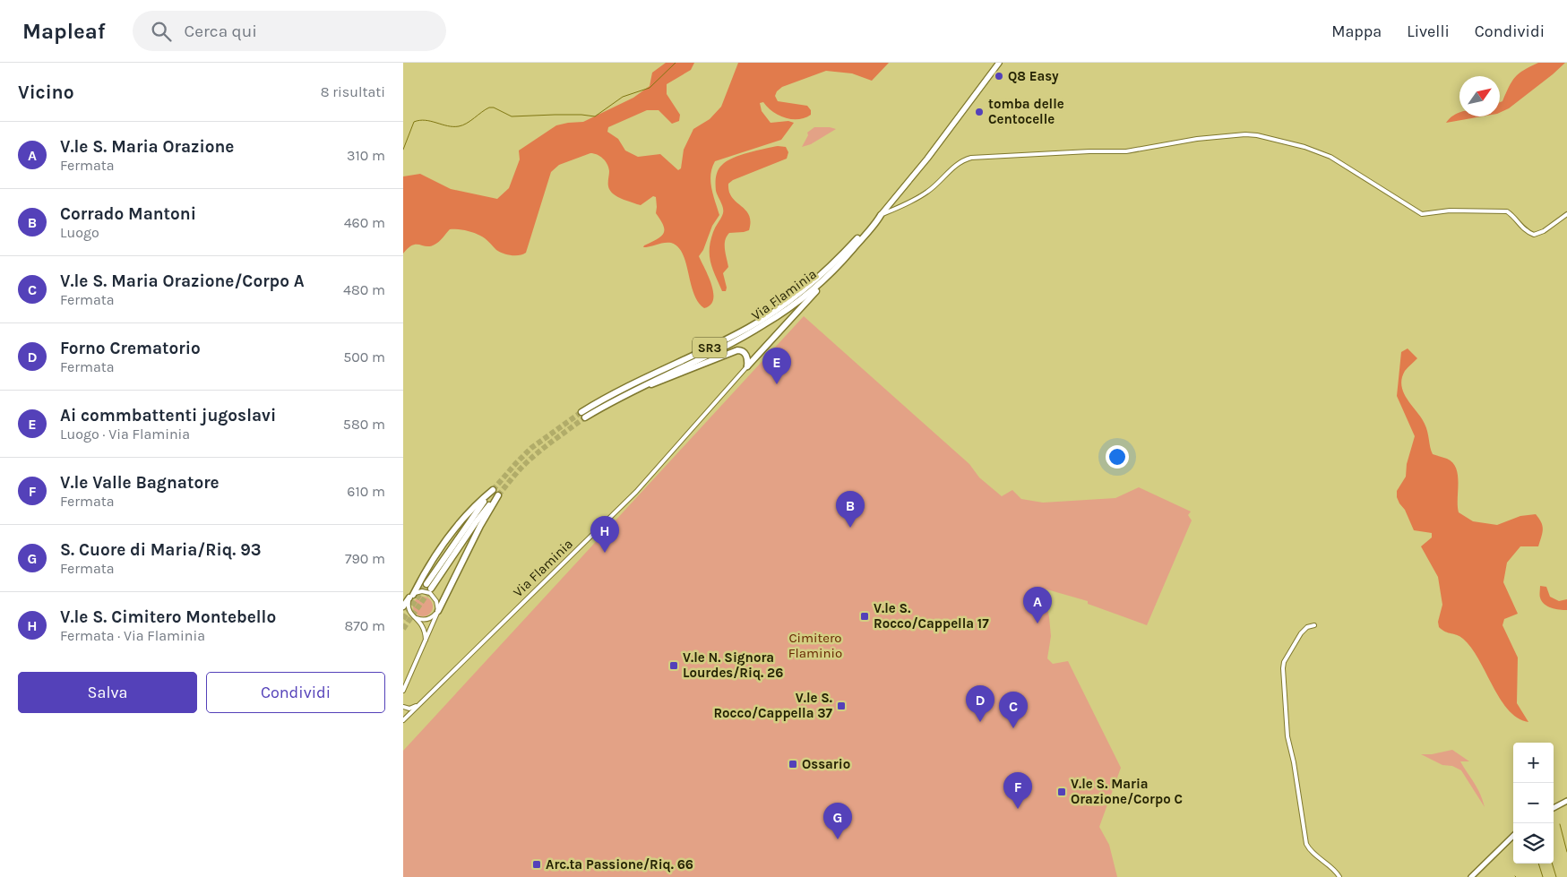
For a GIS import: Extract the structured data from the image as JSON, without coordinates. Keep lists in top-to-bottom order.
{
  "streets": {
    "highway": ["Via Flaminia", "SR3"]
  },
  "parks": ["Cimitero Flaminio"],
  "places": {
    "other": ["Q8 Easy", "tomba delle Centocelle"],
    "transit": [
      "V.le S. Rocco/Cappella 17",
      "V.le N. Signora Lourdes/Riq. 26",
      "V.le S. Rocco/Cappella 37",
      "Ossario",
      "V.le S. Maria Orazione/Corpo C",
      "Arc.ta Passione/Riq. 66"
    ]
  },
  "north": "top right",
  "page": {
    "header": "Mapleaf",
    "search": "Cerca qui",
    "nav": ["Mappa", "Livelli", "Condividi"],
    "heading": ["Vicino", "8 risultati"],
    "list": [
      {
        "mark": "A",
        "name": "V.le S. Maria Orazione",
        "note": "Fermata",
        "value": "310 m"
      },
      {
        "mark": "B",
        "name": "Corrado Mantoni",
        "note": "Luogo",
        "value": "460 m"
      },
      {
        "mark": "C",
        "name": "V.le S. Maria Orazione/Corpo A",
        "note": "Fermata",
        "value": "480 m"
      },
      {
        "mark": "D",
        "name": "Forno Crematorio",
        "note": "Fermata",
        "value": "500 m"
      },
      {
        "mark": "E",
        "name": "Ai commbattenti jugoslavi",
        "note": "Luogo · Via Flaminia",
        "value": "580 m"
      },
      {
        "mark": "F",
        "name": "V.le Valle Bagnatore",
        "note": "Fermata",
        "value": "610 m"
      },
      {
        "mark": "G",
        "name": "S. Cuore di Maria/Riq. 93",
        "note": "Fermata",
        "value": "790 m"
      },
      {
        "mark": "H",
        "name": "V.le S. Cimitero Montebello",
        "note": "Fermata · Via Flaminia",
        "value": "870 m"
      }
    ],
    "pins": [
      "E",
      "B",
      "H",
      "A",
      "D",
      "C",
      "F",
      "G"
    ],
    "buttons": ["Salva", "Condividi"],
    "map_buttons": ["+", "−"]
  }
}
